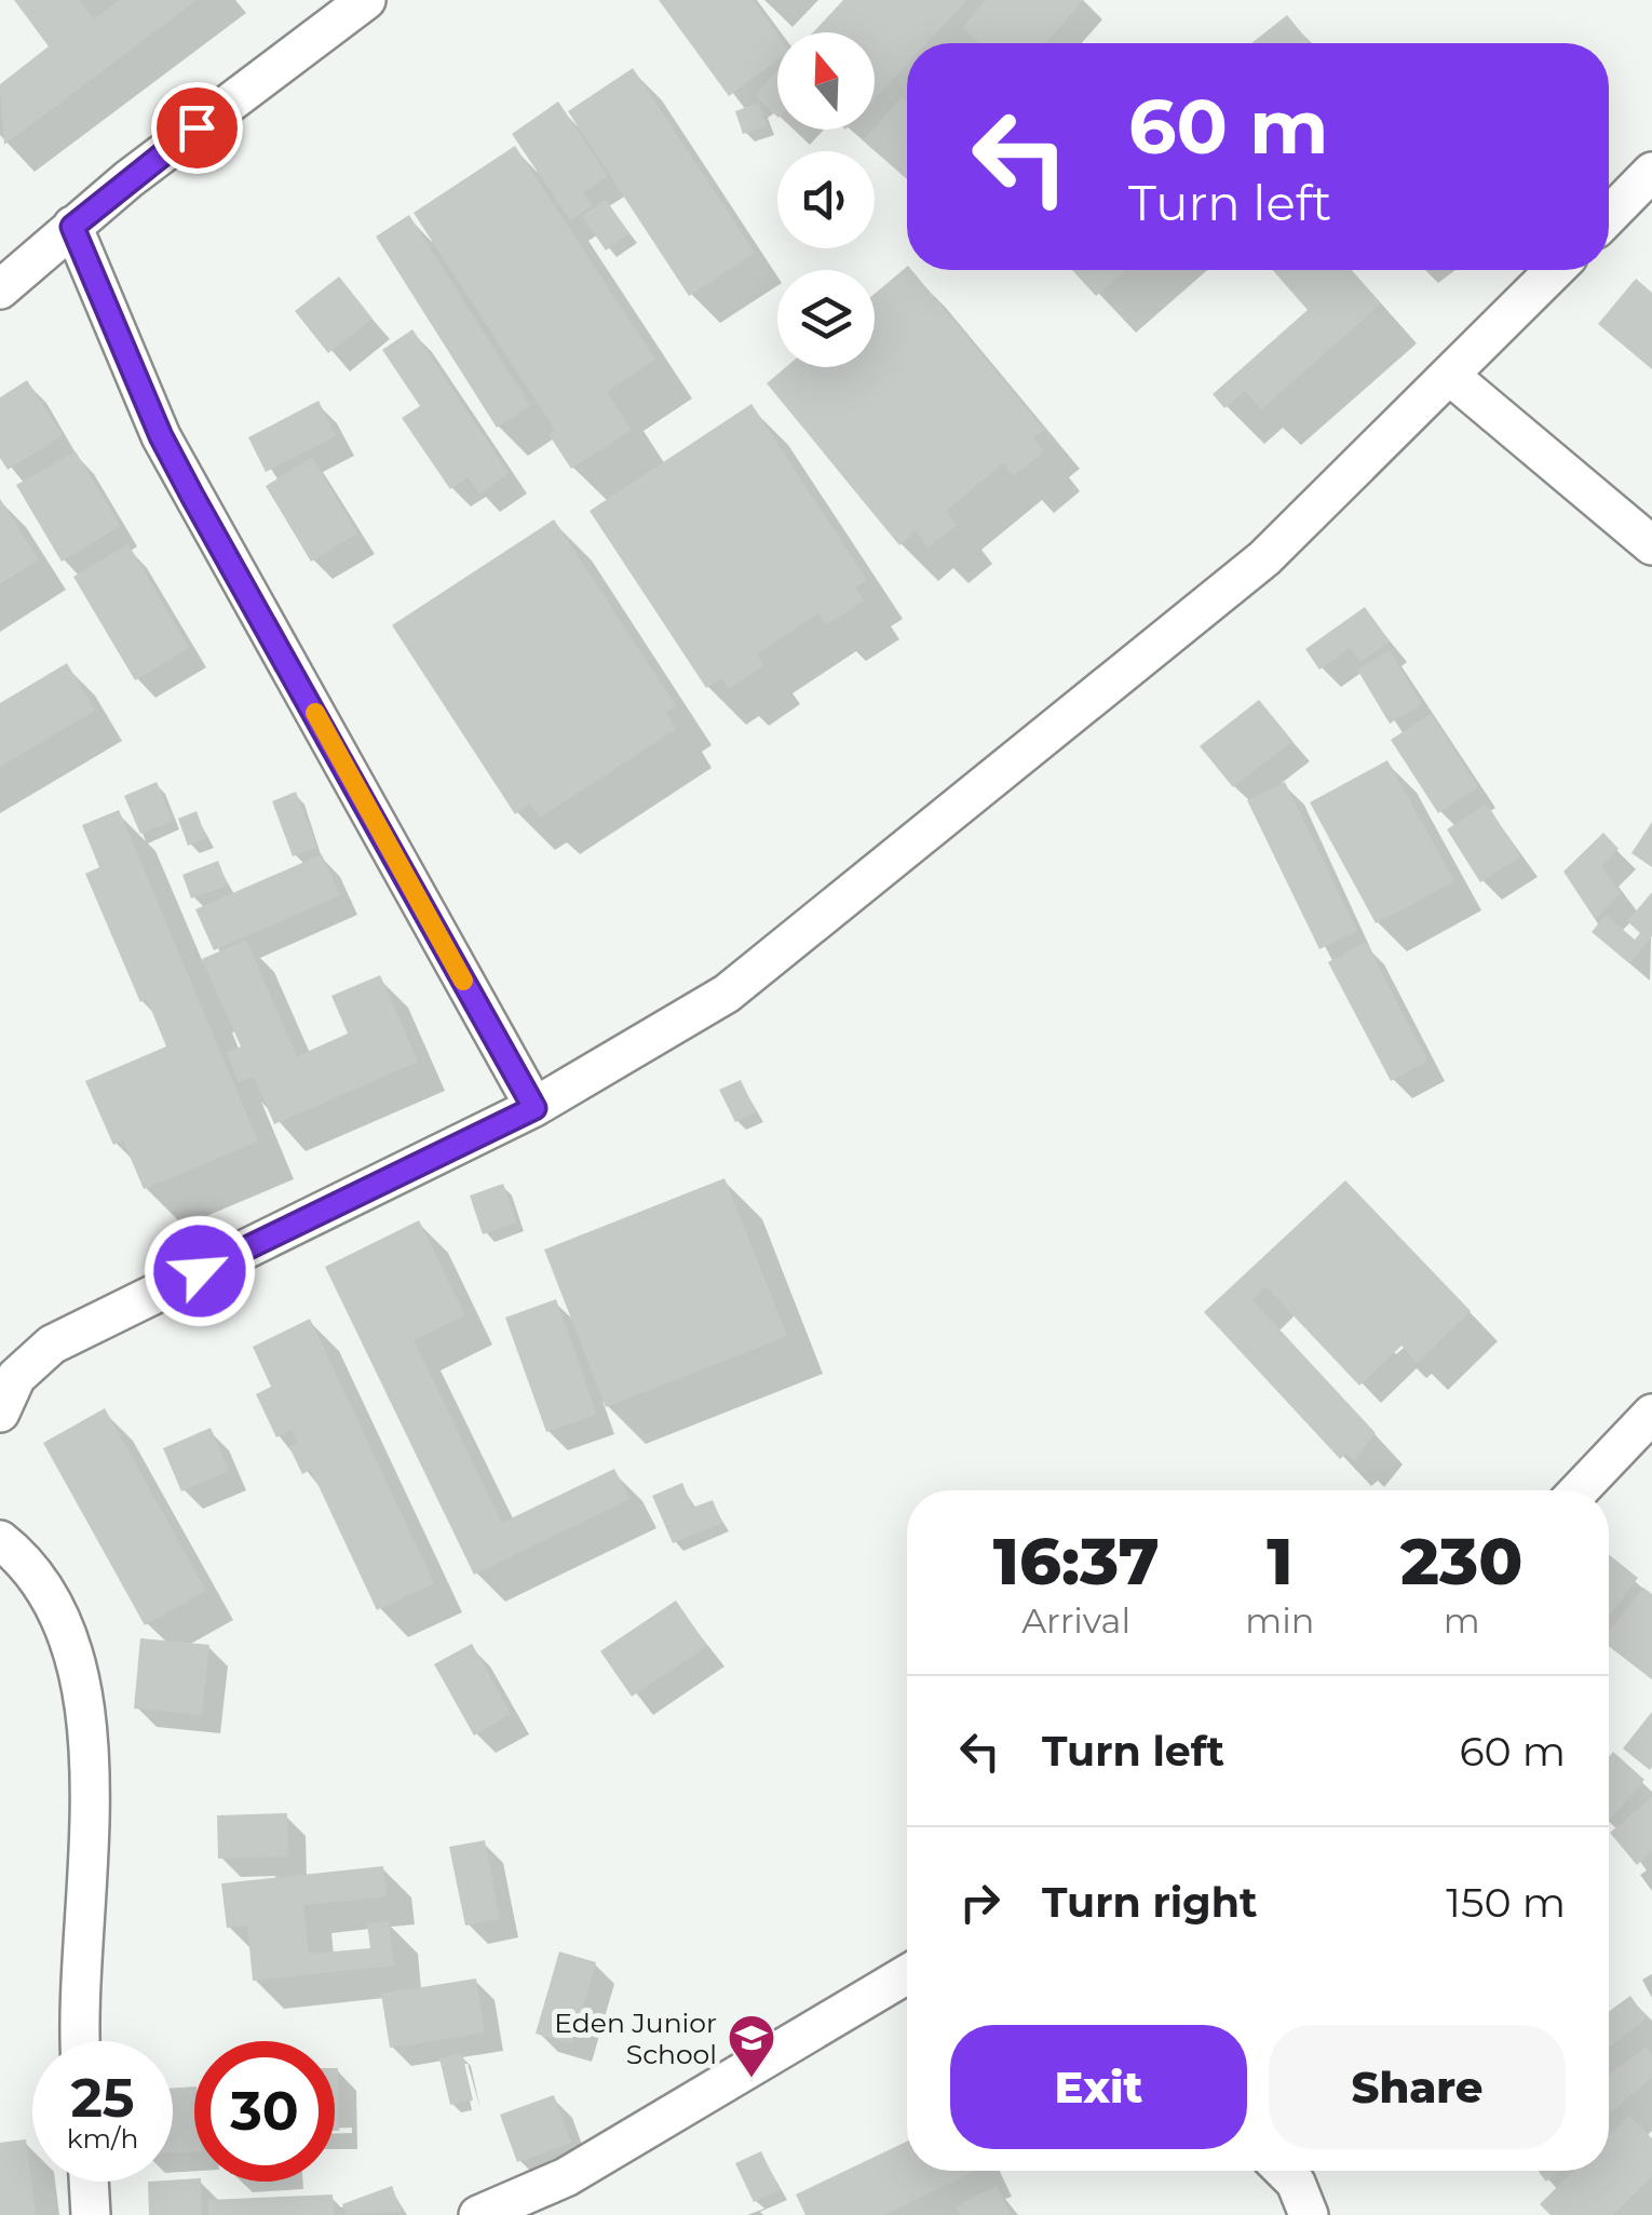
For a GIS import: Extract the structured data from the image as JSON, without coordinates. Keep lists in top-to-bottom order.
{
  "places": {
    "school or university": ["Eden Junior School"]
  },
  "north": "top",
  "page": {
    "turn": ["60 m", "Turn left"],
    "eta": [
      "16:37",
      "Arrival",
      "1",
      "min",
      "230",
      "m"
    ],
    "list": [
      {
        "name": "Turn left",
        "value": "60 m"
      },
      {
        "name": "Turn right",
        "value": "150 m"
      }
    ],
    "buttons": ["Exit", "Share"],
    "speed": "25 km/h",
    "limit": "30"
  }
}
